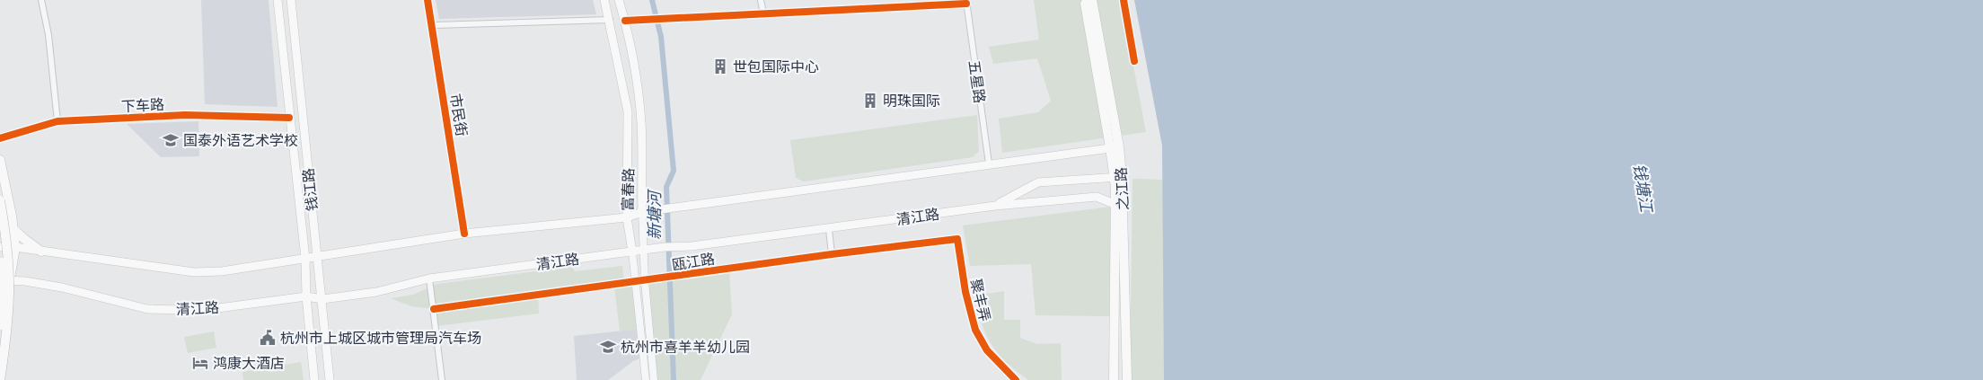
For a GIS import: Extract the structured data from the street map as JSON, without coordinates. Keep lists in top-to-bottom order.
{
  "streets": {
    "main road": [
      "之江路",
      "钱江路",
      "富春路",
      "清江路"
    ],
    "street": [
      "五星路",
      "下车路",
      "市民街",
      "瓯江路",
      "聚丰弄"
    ]
  },
  "crossings": [
    ["下车路", "钱江路"],
    ["之江路", "清江路"],
    ["钱江路", "清江路"],
    ["富春路", "清江路"],
    ["富春路", "瓯江路"],
    ["瓯江路", "聚丰弄"]
  ],
  "water": ["钱塘江", "新塘河"],
  "places": {
    "building": ["世包国际中心", "明珠国际"],
    "school or university": ["国泰外语艺术学校", "杭州市喜羊羊幼儿园"],
    "public building": ["杭州市上城区城市管理局汽车场"],
    "hotel": ["鸿康大酒店"]
  }
}
